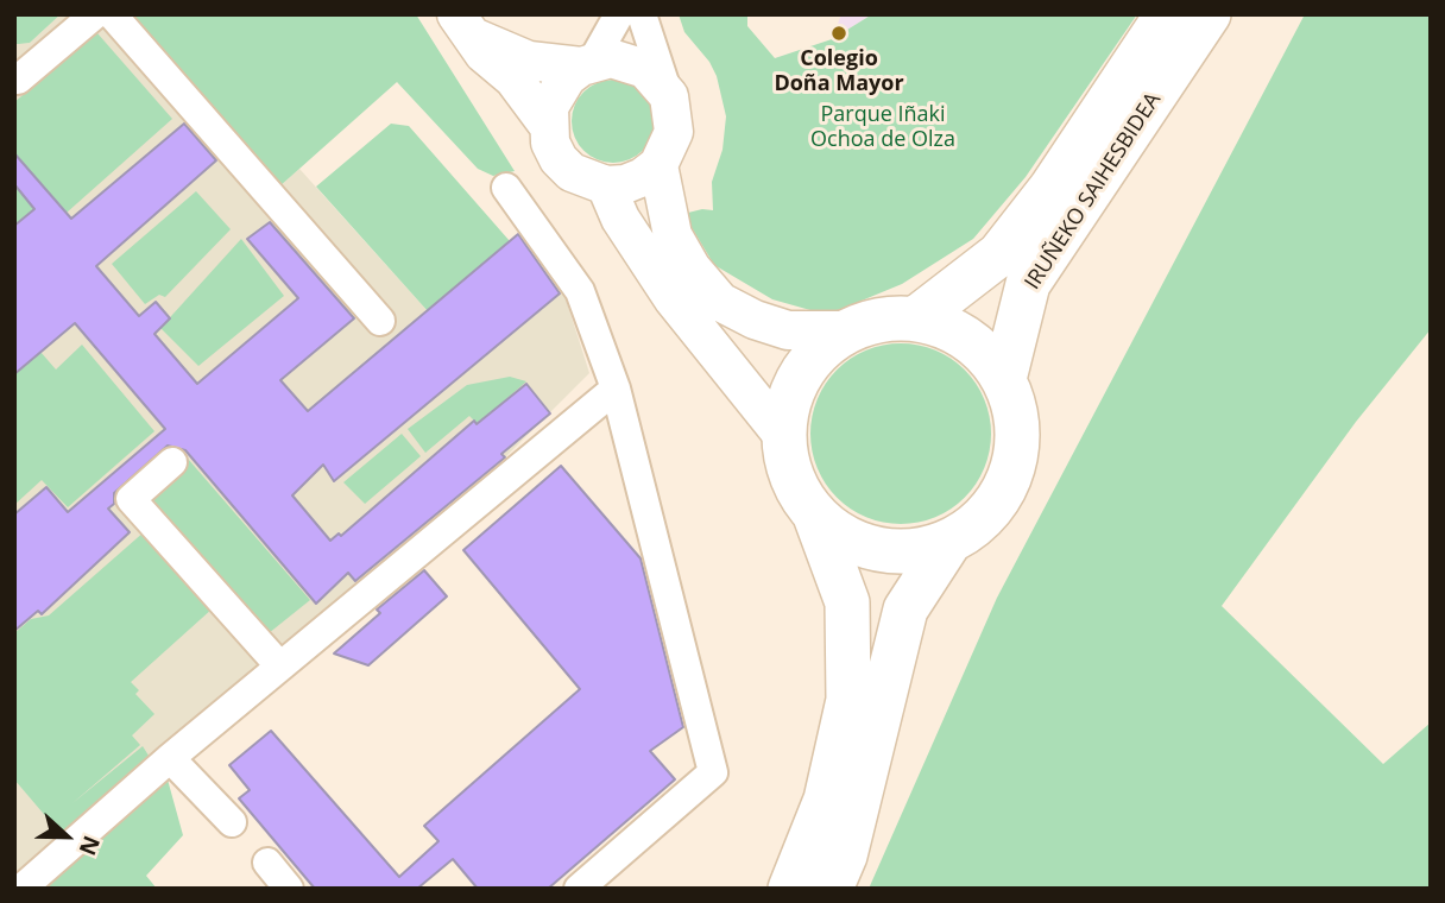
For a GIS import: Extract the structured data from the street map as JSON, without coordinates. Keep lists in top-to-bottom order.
{
  "streets": {
    "highway": ["IRUÑEKO SAIHESBIDEA"]
  },
  "parks": ["Parque Iñaki Ochoa de Olza"],
  "places": ["Colegio Doña Mayor"],
  "north": "right"
}
